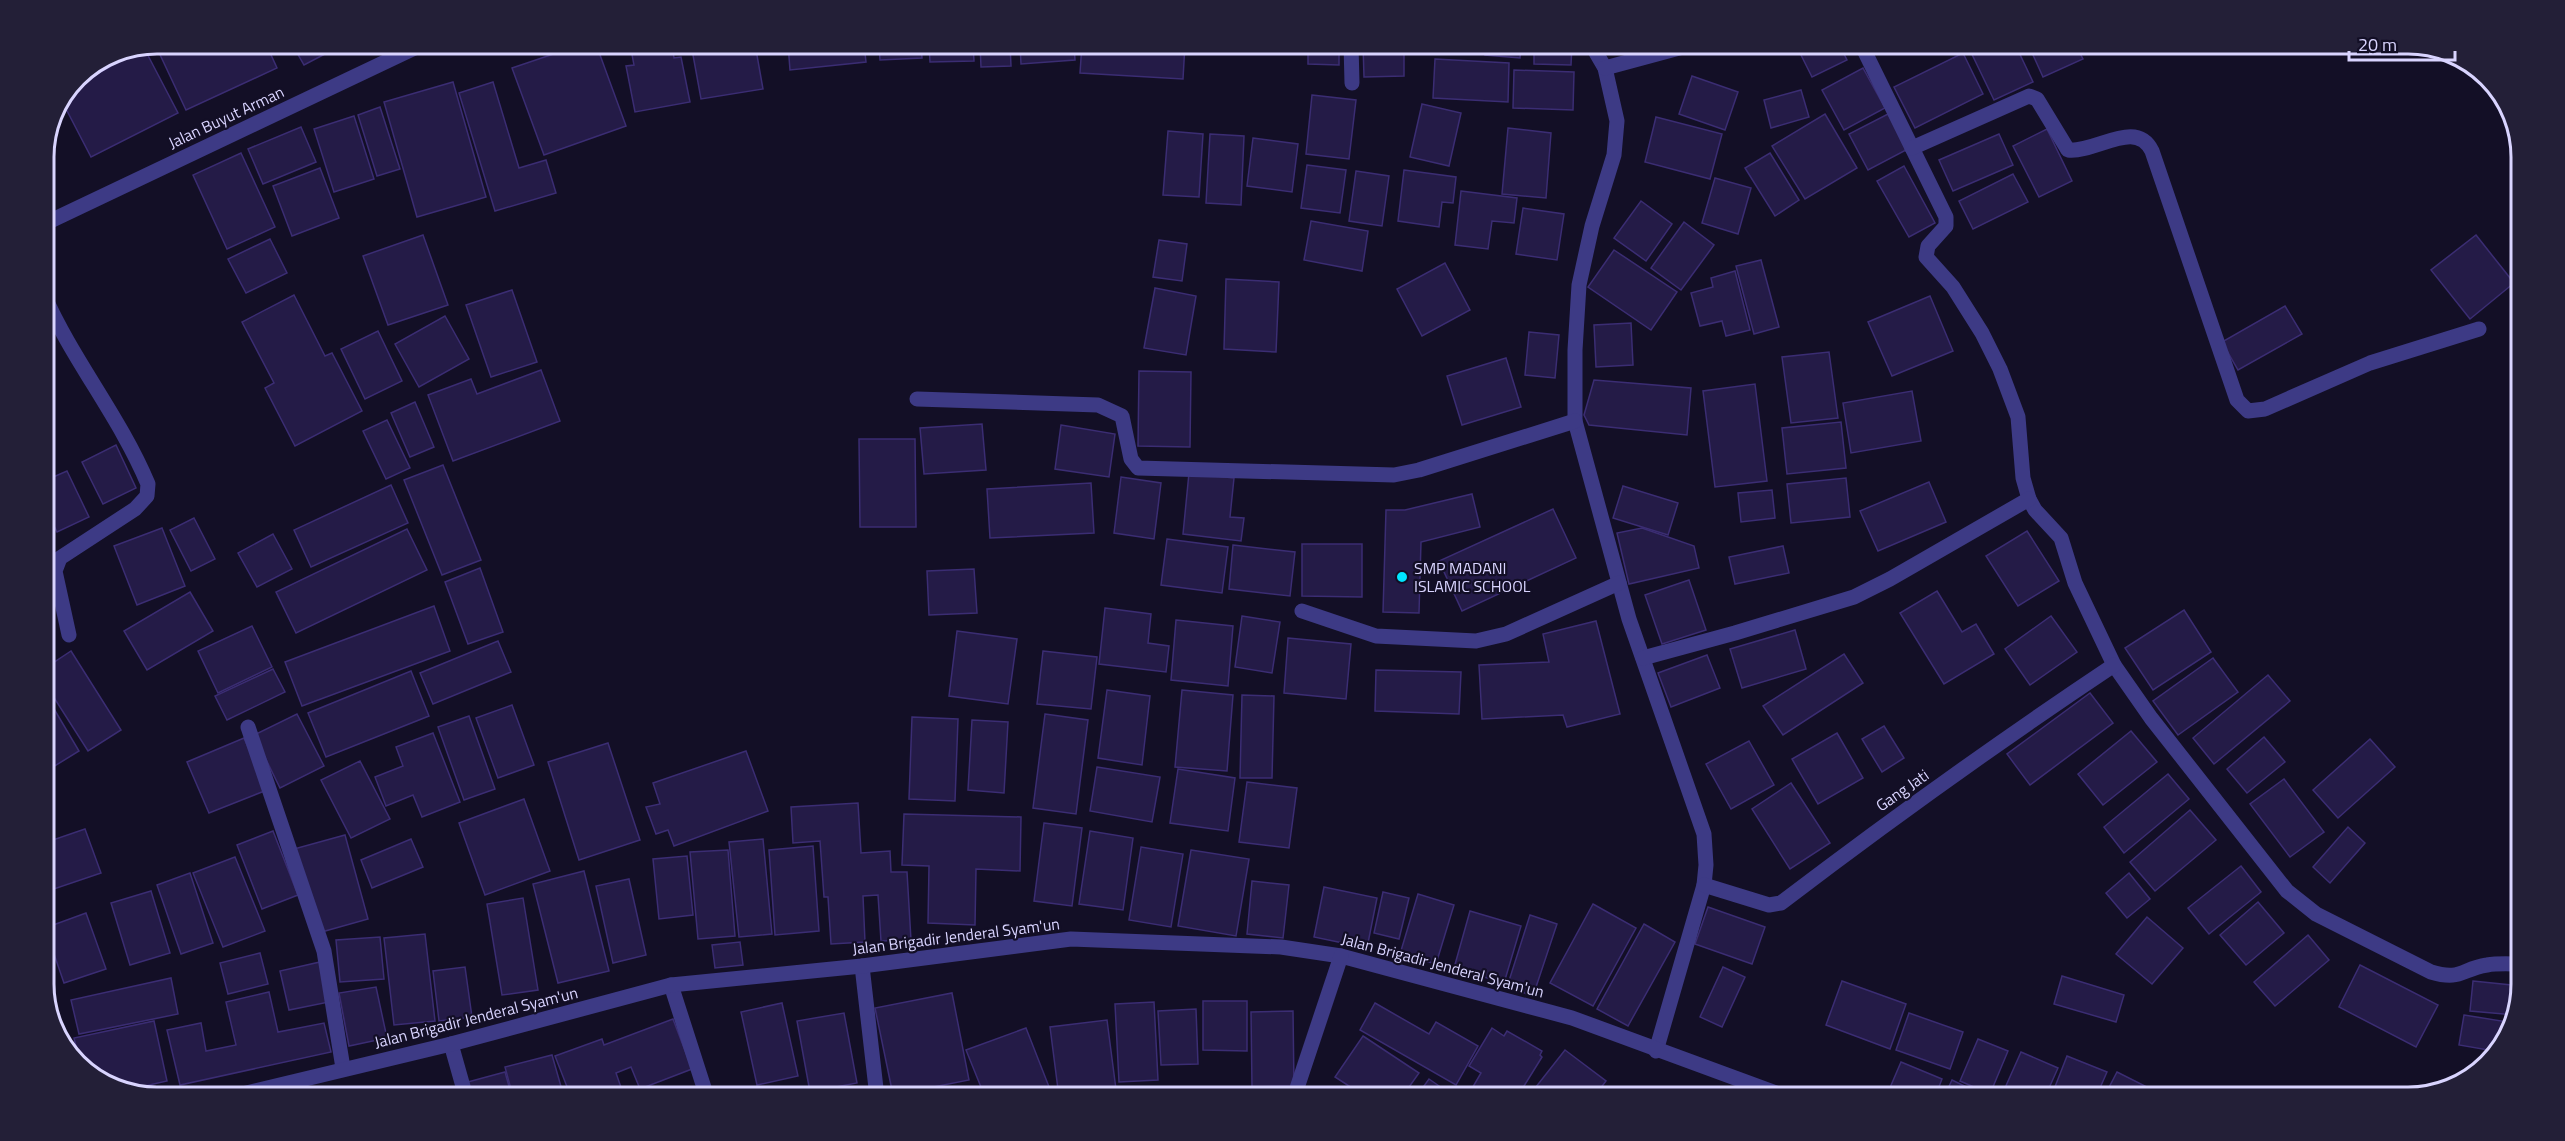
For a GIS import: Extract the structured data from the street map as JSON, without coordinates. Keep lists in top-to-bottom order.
{
  "streets": {
    "street": ["Jalan Buyut Arman", "Gang Jati", "Jalan Brigadir Jenderal Syam'un"]
  },
  "places": ["SMP MADANI ISLAMIC SCHOOL"],
  "scale_bar": "20 m"
}
